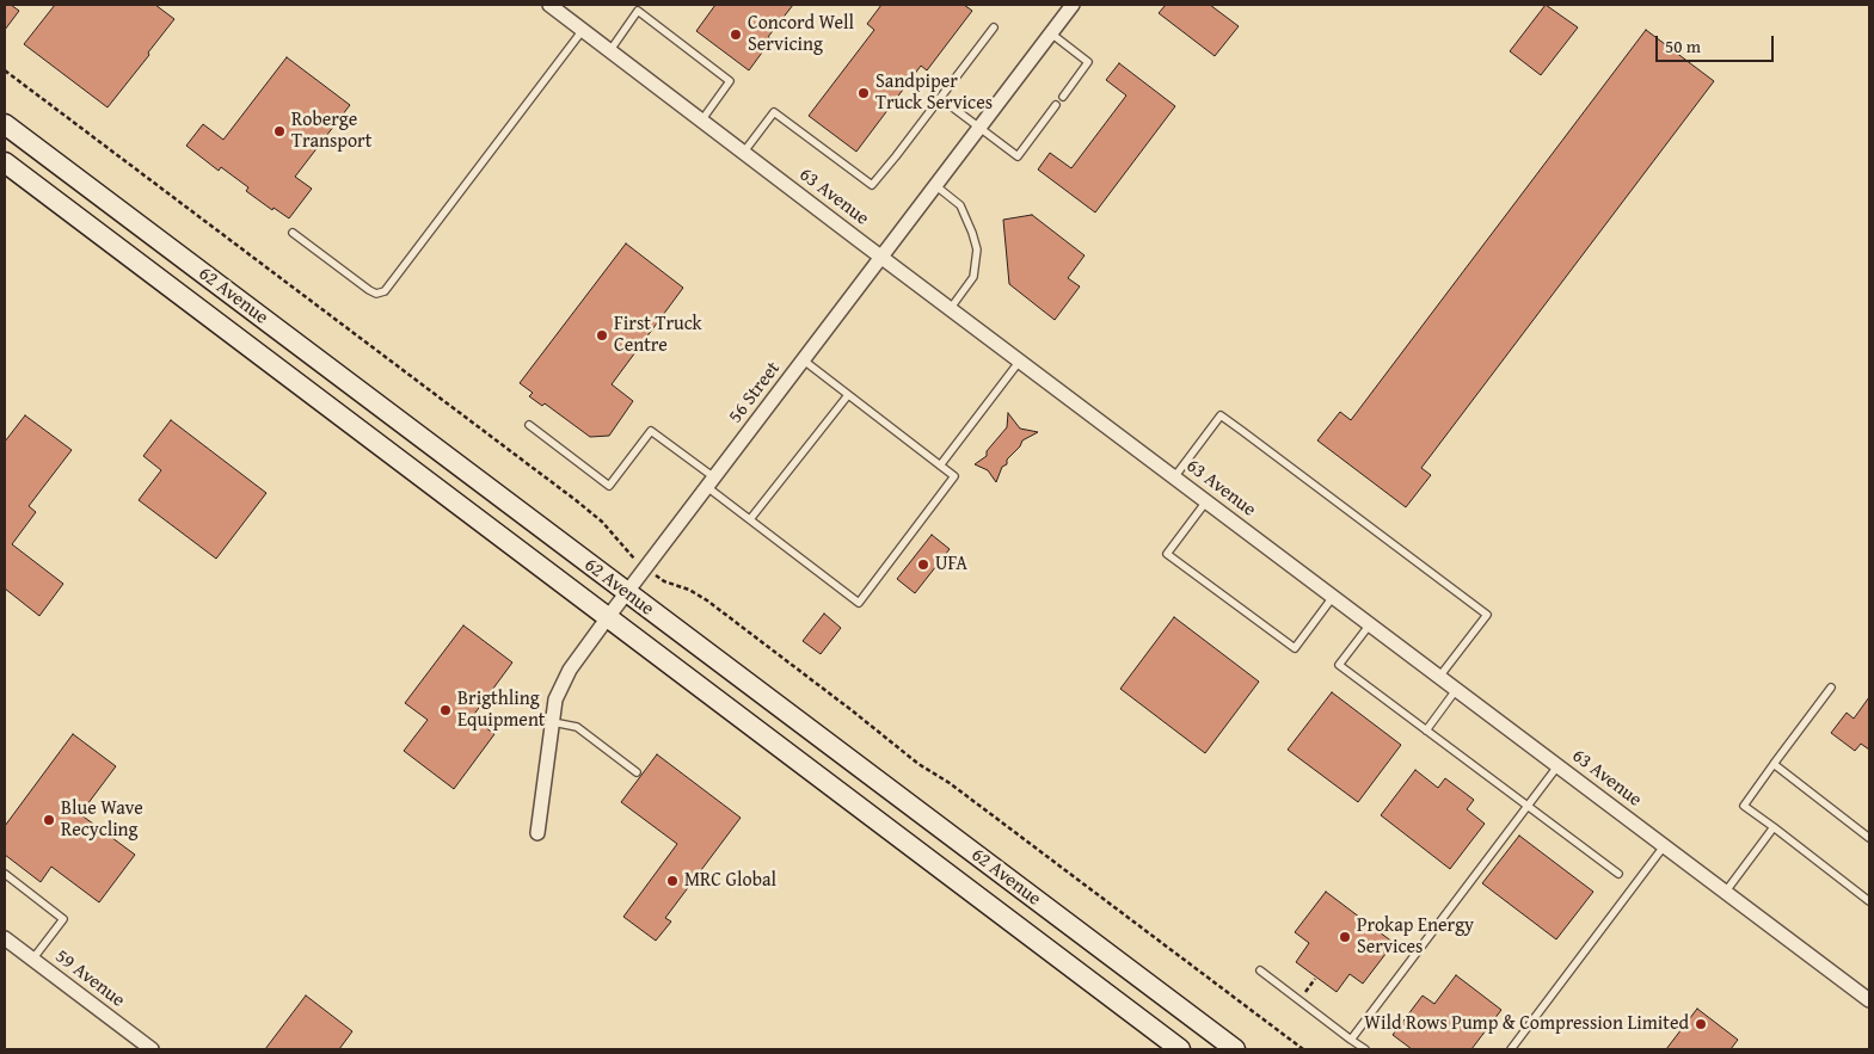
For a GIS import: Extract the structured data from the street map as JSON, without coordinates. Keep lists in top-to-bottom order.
{
  "streets": {
    "main road": ["62 Avenue"],
    "street": ["63 Avenue", "56 Street", "59 Avenue"]
  },
  "crossings": [
    ["63 Avenue", "56 Street"],
    ["62 Avenue", "56 Street"]
  ],
  "places": [
    "Concord Well Servicing",
    "Sandpiper Truck Services",
    "Roberge Transport",
    "First Truck Centre",
    "UFA",
    "Brigthling Equipment",
    "Blue Wave Recycling",
    "MRC Global",
    "Prokap Energy Services",
    "Wild Rows Pump & Compression Limited"
  ],
  "scale_bar": "50 m"
}
